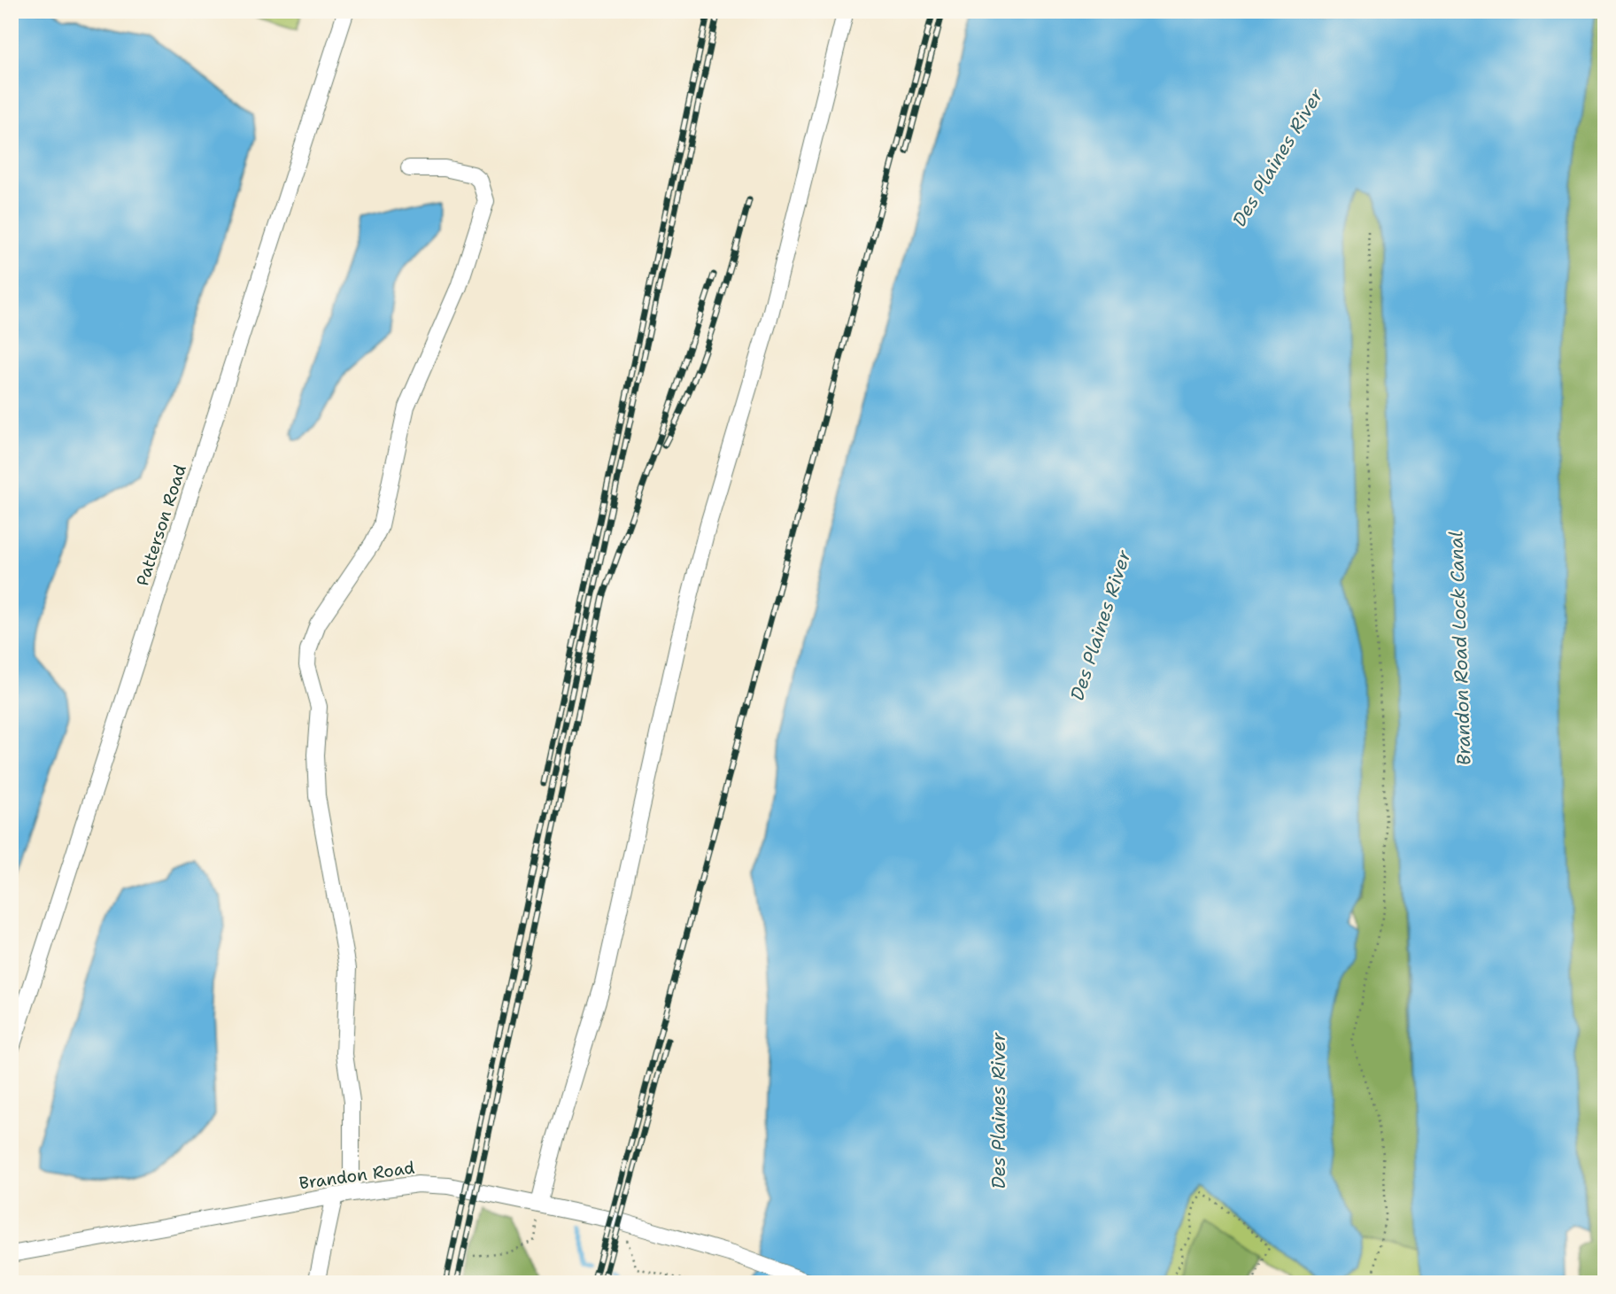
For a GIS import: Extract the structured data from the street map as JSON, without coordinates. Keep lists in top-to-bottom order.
{
  "streets": {
    "street": ["Patterson Road", "Brandon Road"]
  },
  "water": ["Des Plaines River", "Brandon Road Lock Canal"]
}
